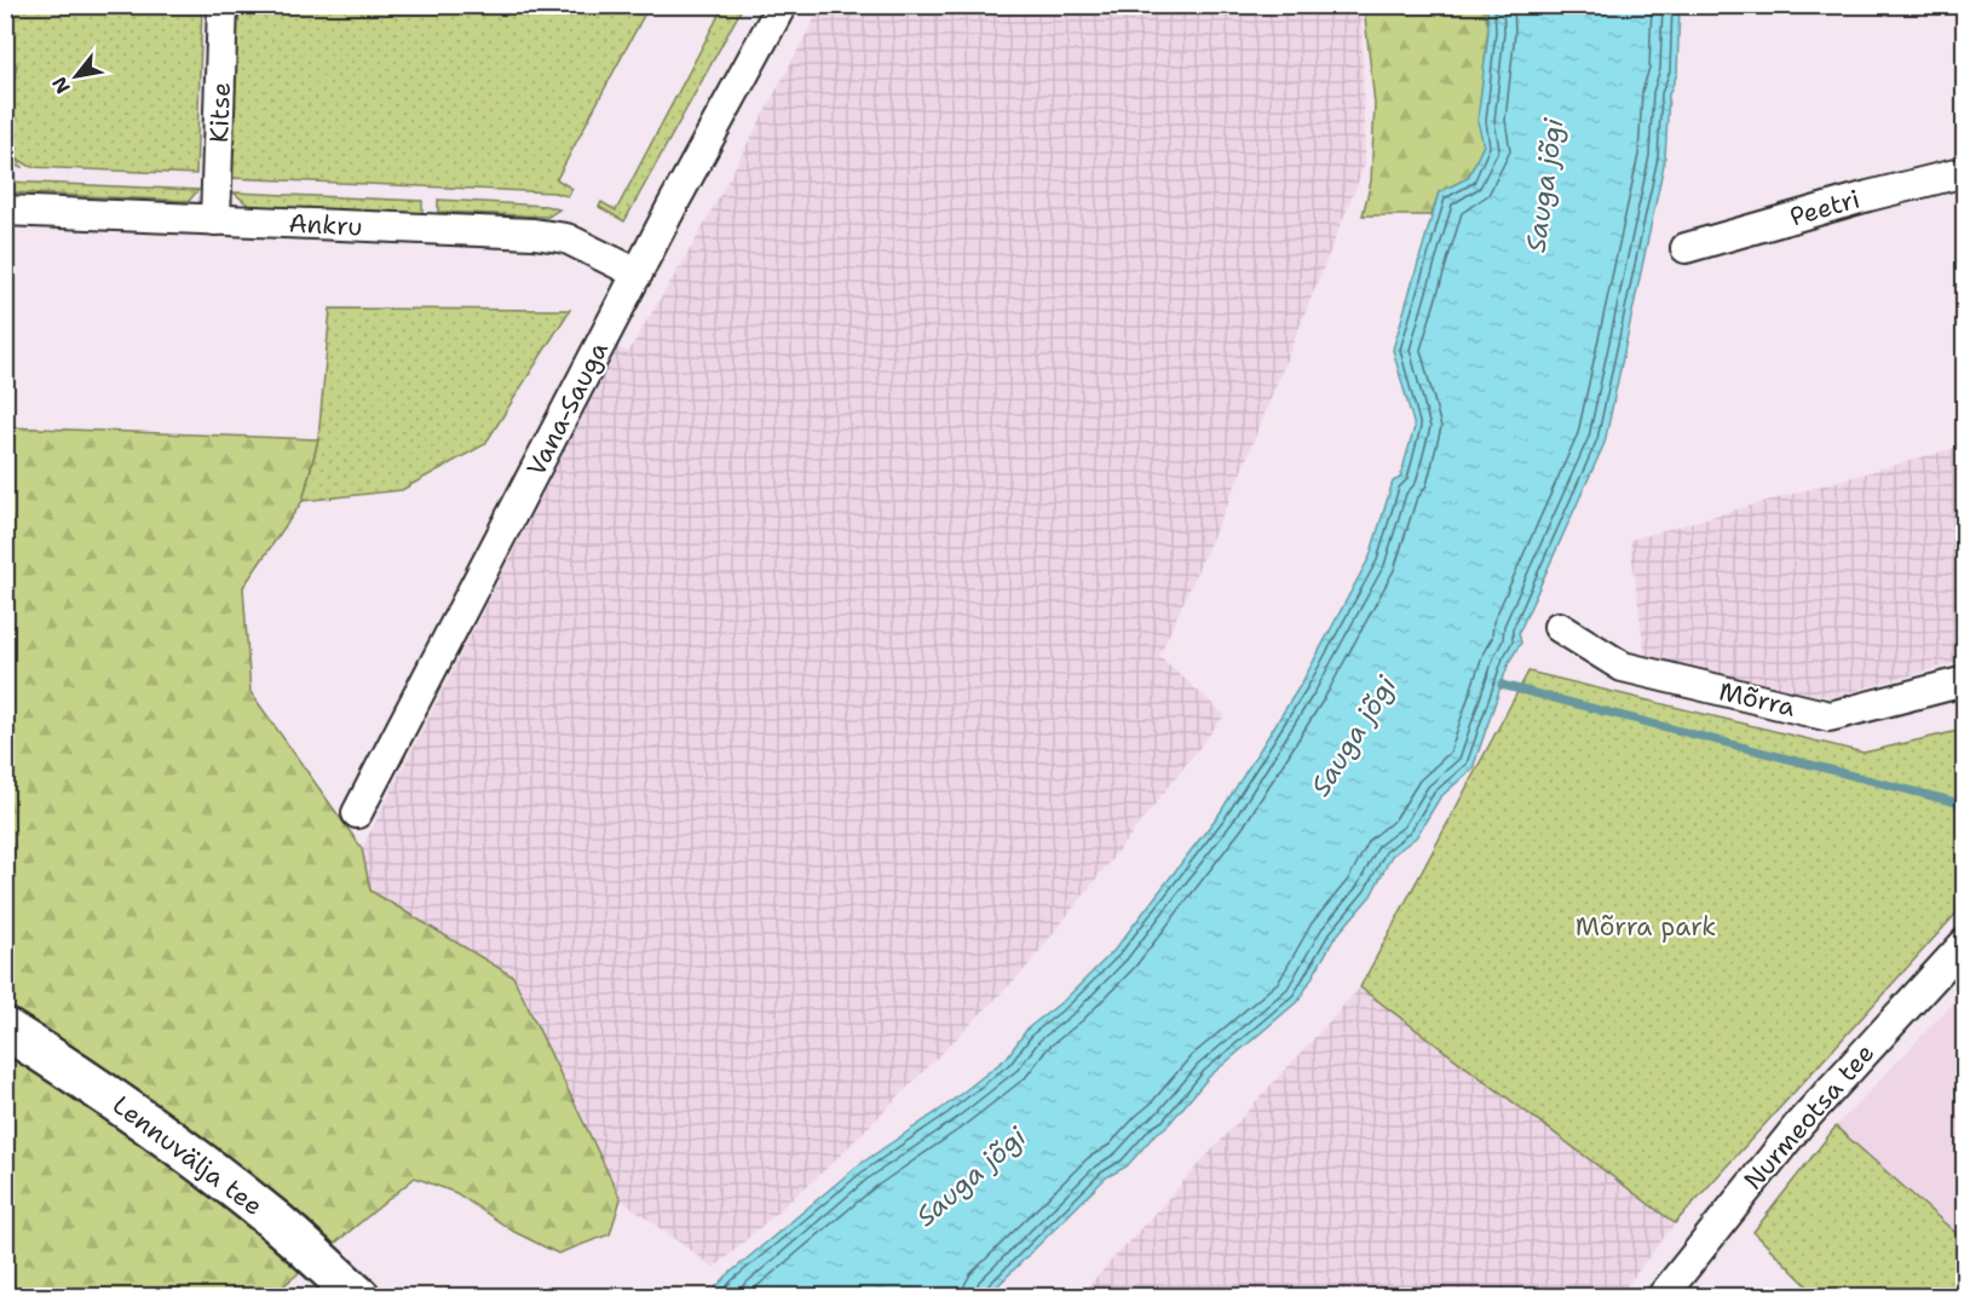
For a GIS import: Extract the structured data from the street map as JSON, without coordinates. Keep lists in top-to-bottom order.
{
  "streets": {
    "main road": ["Lennuvälja tee"],
    "street": [
      "Kitse",
      "Peetri",
      "Ankru",
      "Vana-Sauga",
      "Mõrra",
      "Nurmeotsa tee"
    ]
  },
  "crossings": [
    ["Kitse", "Ankru"],
    ["Ankru", "Vana-Sauga"]
  ],
  "water": ["Sauga jõgi"],
  "parks": ["Mõrra park"],
  "north": "bottom left"
}
